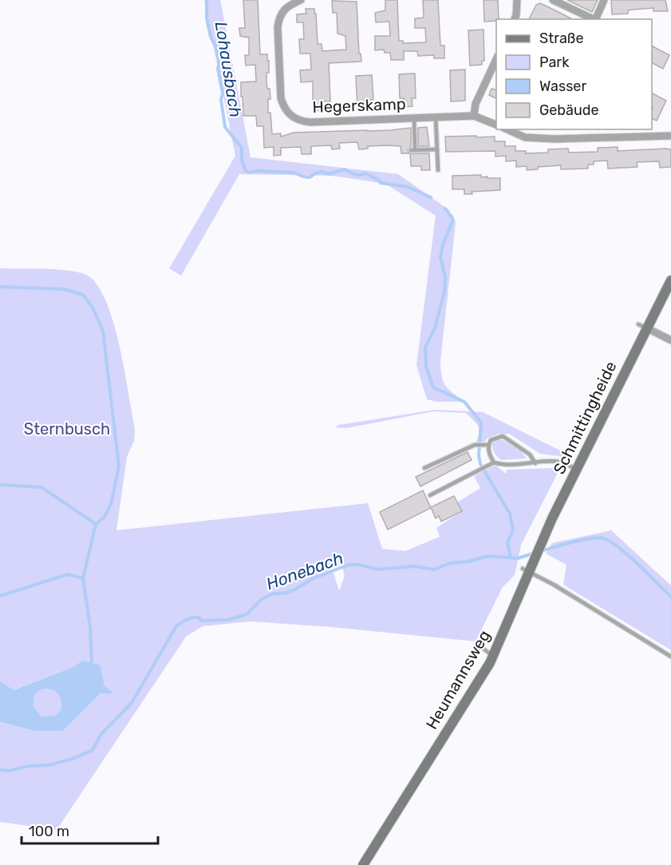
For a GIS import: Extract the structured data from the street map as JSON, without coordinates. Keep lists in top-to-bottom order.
{
  "streets": {
    "street": ["Hegerskamp", "Schmittingheide", "Heumannsweg"]
  },
  "crossings": [
    ["Schmittingheide", "Heumannsweg"]
  ],
  "water": ["Lohausbach", "Honebach"],
  "parks": ["Sternbusch"],
  "legend": [
    "Straße",
    "Park",
    "Wasser",
    "Gebäude"
  ],
  "scale_bar": "100 m"
}
